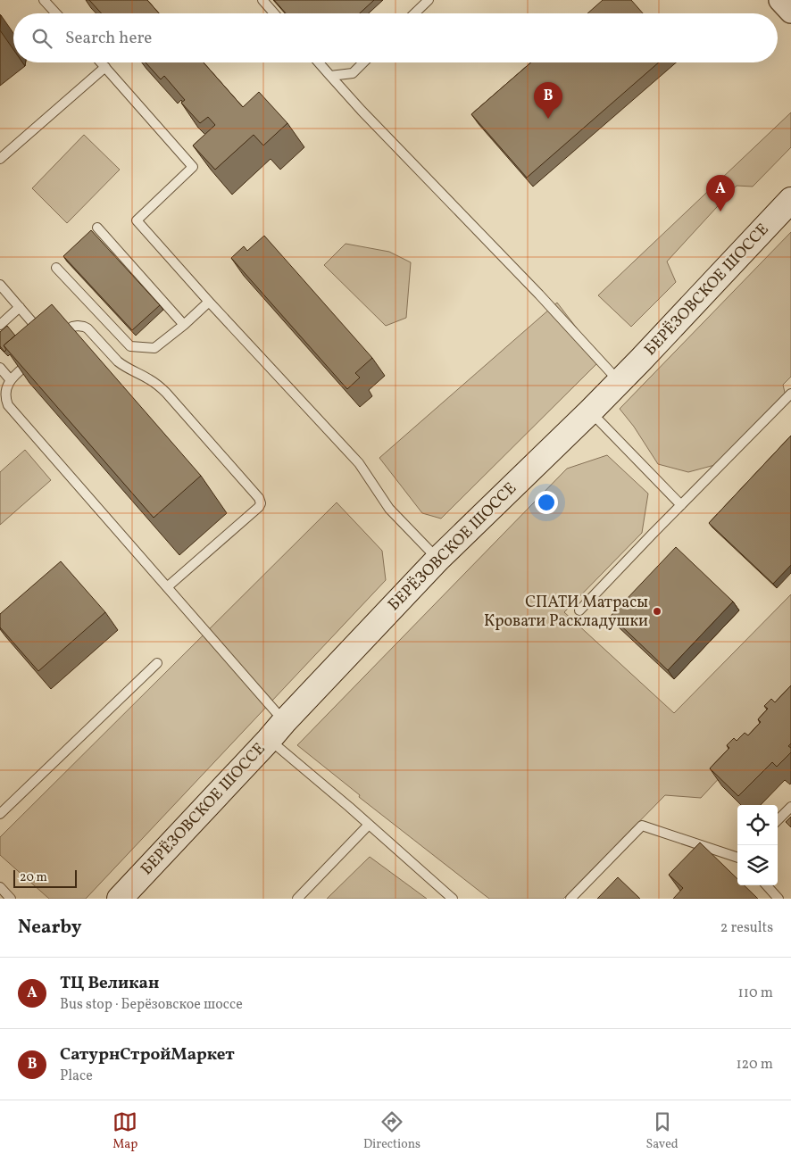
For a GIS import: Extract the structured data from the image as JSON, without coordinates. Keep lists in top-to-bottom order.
{
  "streets": {
    "main road": ["БЕРЁЗОВСКОЕ ШОССЕ"]
  },
  "places": ["СПАТИ Матрасы Кровати Раскладушки"],
  "scale_bar": "20 m",
  "page": {
    "search": "Search here",
    "pins": ["B", "A"],
    "scale": "20 m",
    "heading": ["Nearby", "2 results"],
    "list": [
      {
        "mark": "A",
        "name": "ТЦ Великан",
        "note": "Bus stop · Берёзовское шоссе",
        "value": "110 m"
      },
      {
        "mark": "B",
        "name": "СатурнСтройМаркет",
        "note": "Place",
        "value": "120 m"
      }
    ],
    "nav": ["Map", "Directions", "Saved"]
  }
}
